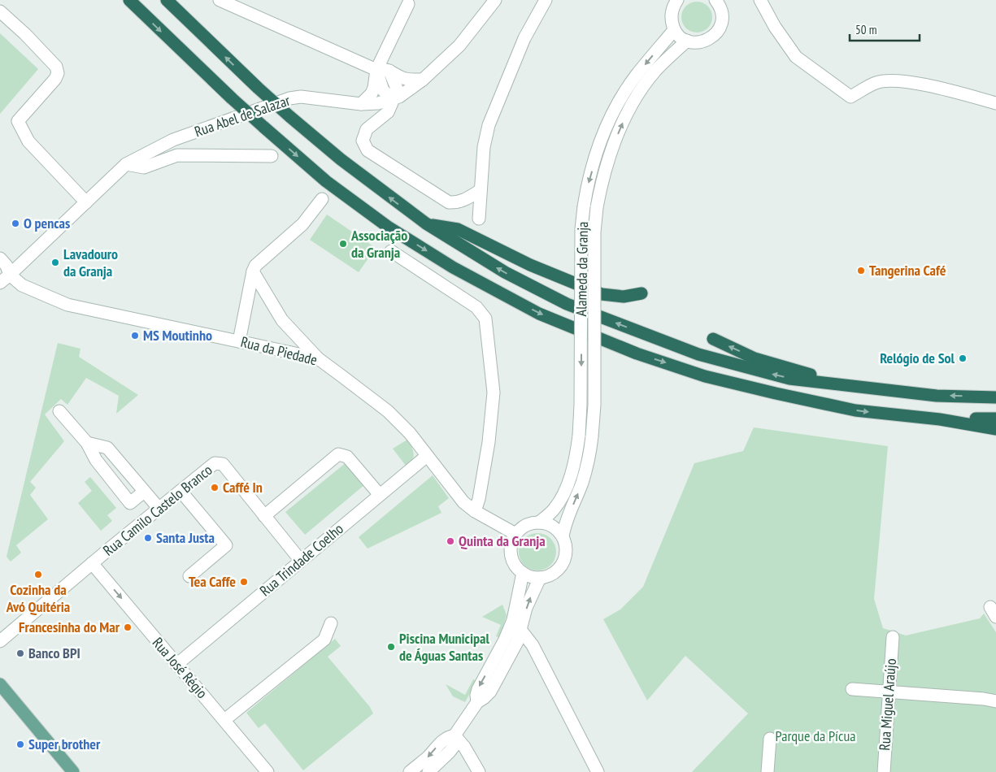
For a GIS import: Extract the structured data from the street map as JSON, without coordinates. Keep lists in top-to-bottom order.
{
  "streets": {
    "street": [
      "Rua Abel de Salazar",
      "Alameda da Granja",
      "Rua da Piedade",
      "Rua Camilo Castelo Branco",
      "Rua Trindade Coelho",
      "Rua José Régio",
      "Rua Miguel Araújo"
    ]
  },
  "crossings": [
    ["Rua Abel de Salazar", "Rua da Piedade"],
    ["Alameda da Granja", "Rua da Piedade"],
    ["Rua da Piedade", "Rua Trindade Coelho"],
    ["Rua Camilo Castelo Branco", "Rua Trindade Coelho"],
    ["Rua Camilo Castelo Branco", "Rua José Régio"],
    ["Rua Trindade Coelho", "Rua José Régio"]
  ],
  "one_way": ["Rua José Régio"],
  "parks": ["Parque da Pícua"],
  "places": [
    "O pencas",
    "Associação da Granja",
    "Lavadouro da Granja",
    "Tangerina Café",
    "MS Moutinho",
    "Relógio de Sol",
    "Caffé In",
    "Santa Justa",
    "Quinta da Granja",
    "Cozinha da Avó Quitéria",
    "Tea Caffe",
    "Francesinha do Mar",
    "Piscina Municipal de Águas Santas",
    "Banco BPI",
    "Super brother"
  ],
  "scale_bar": "50 m"
}
